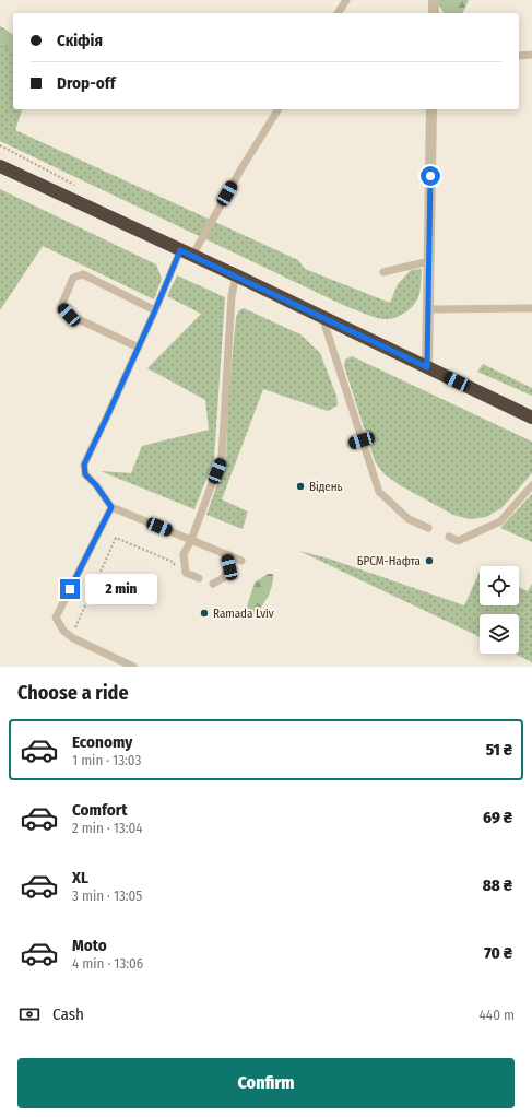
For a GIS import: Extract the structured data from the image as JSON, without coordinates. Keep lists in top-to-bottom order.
{
  "places": ["Відень", "БРСМ-Нафта", "Ramada Lviv"],
  "page": {
    "banner": ["Скіфія", "Drop-off"],
    "bubble": "2 min",
    "heading": "Choose a ride",
    "list": [
      {
        "name": "Economy",
        "note": "1 min · 13:03",
        "value": "51 ₴"
      },
      {
        "name": "Comfort",
        "note": "2 min · 13:04",
        "value": "69 ₴"
      },
      {
        "name": "XL",
        "note": "3 min · 13:05",
        "value": "88 ₴"
      },
      {
        "name": "Moto",
        "note": "4 min · 13:06",
        "value": "70 ₴"
      }
    ],
    "pay": ["Cash", "440 m"],
    "buttons": "Confirm"
  }
}
